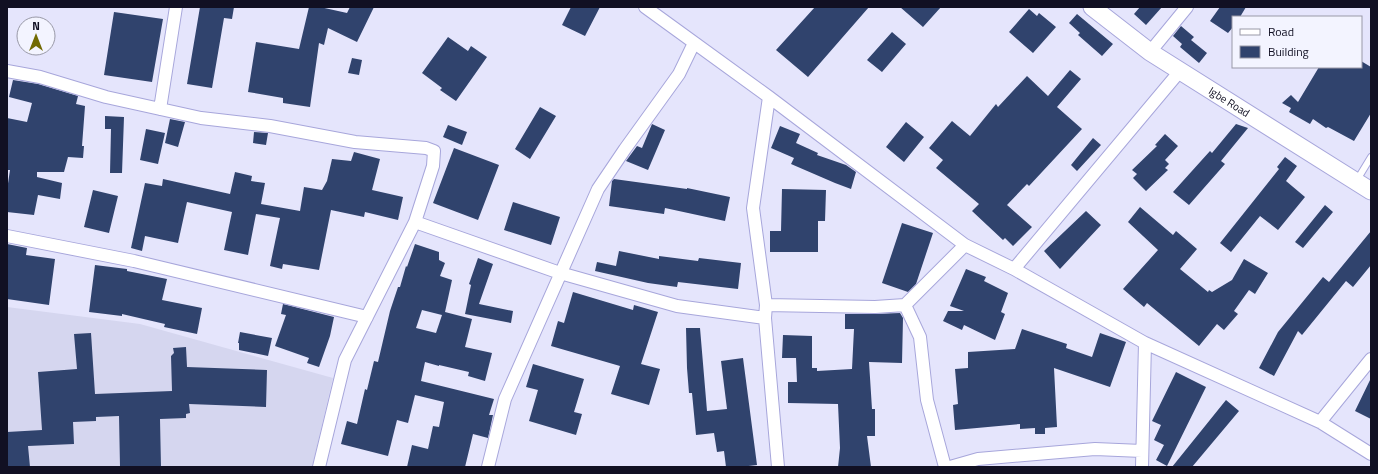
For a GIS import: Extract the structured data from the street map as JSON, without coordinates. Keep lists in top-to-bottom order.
{
  "streets": {
    "street": ["Igbe Road"]
  },
  "legend": ["Road", "Building"],
  "north": "top"
}
